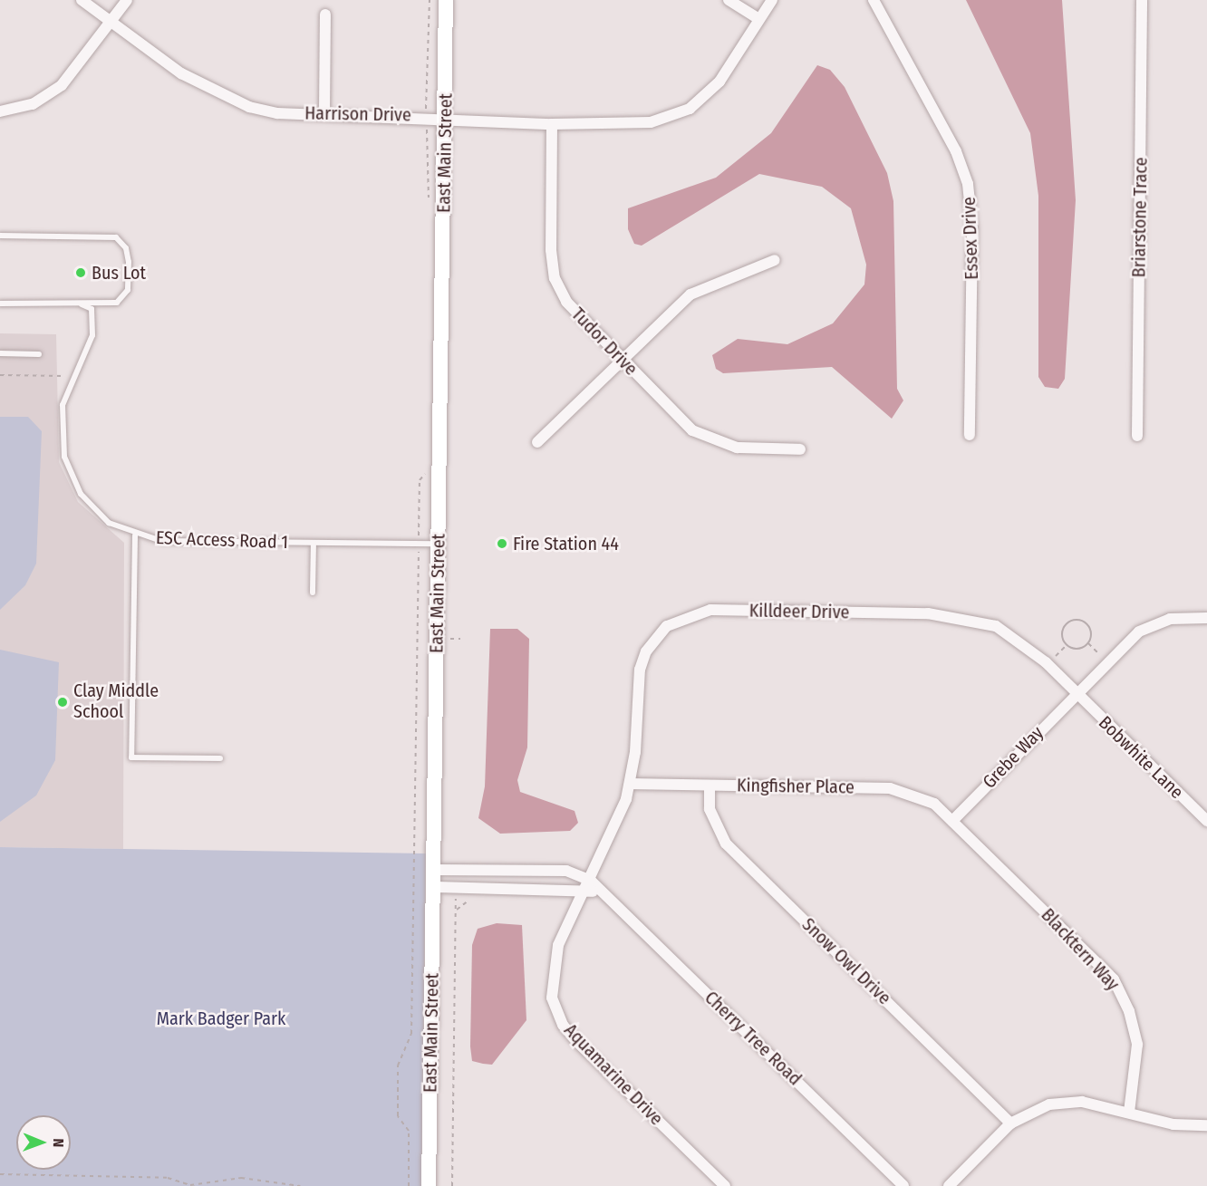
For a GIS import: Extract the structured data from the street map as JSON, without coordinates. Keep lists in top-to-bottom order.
{
  "streets": {
    "main road": ["East Main Street"],
    "street": [
      "Harrison Drive",
      "Briarstone Trace",
      "Essex Drive",
      "Tudor Drive",
      "Killdeer Drive",
      "Grebe Way",
      "Bobwhite Lane",
      "Kingfisher Place",
      "Blacktern Way",
      "Snow Owl Drive",
      "Cherry Tree Road",
      "Aquamarine Drive"
    ],
    "lane": ["ESC Access Road 1"]
  },
  "crossings": [
    ["Harrison Drive", "East Main Street"],
    ["Harrison Drive", "Tudor Drive"],
    ["East Main Street", "ESC Access Road 1"],
    ["East Main Street", "Cherry Tree Road"],
    ["Killdeer Drive", "Grebe Way"],
    ["Killdeer Drive", "Bobwhite Lane"],
    ["Killdeer Drive", "Kingfisher Place"],
    ["Killdeer Drive", "Cherry Tree Road"],
    ["Killdeer Drive", "Aquamarine Drive"],
    ["Grebe Way", "Bobwhite Lane"],
    ["Grebe Way", "Kingfisher Place"],
    ["Grebe Way", "Blacktern Way"],
    ["Kingfisher Place", "Blacktern Way"],
    ["Kingfisher Place", "Snow Owl Drive"],
    ["Cherry Tree Road", "Aquamarine Drive"]
  ],
  "parks": ["Mark Badger Park"],
  "places": ["Bus Lot", "Fire Station 44", "Clay Middle School"],
  "north": "right"
}
